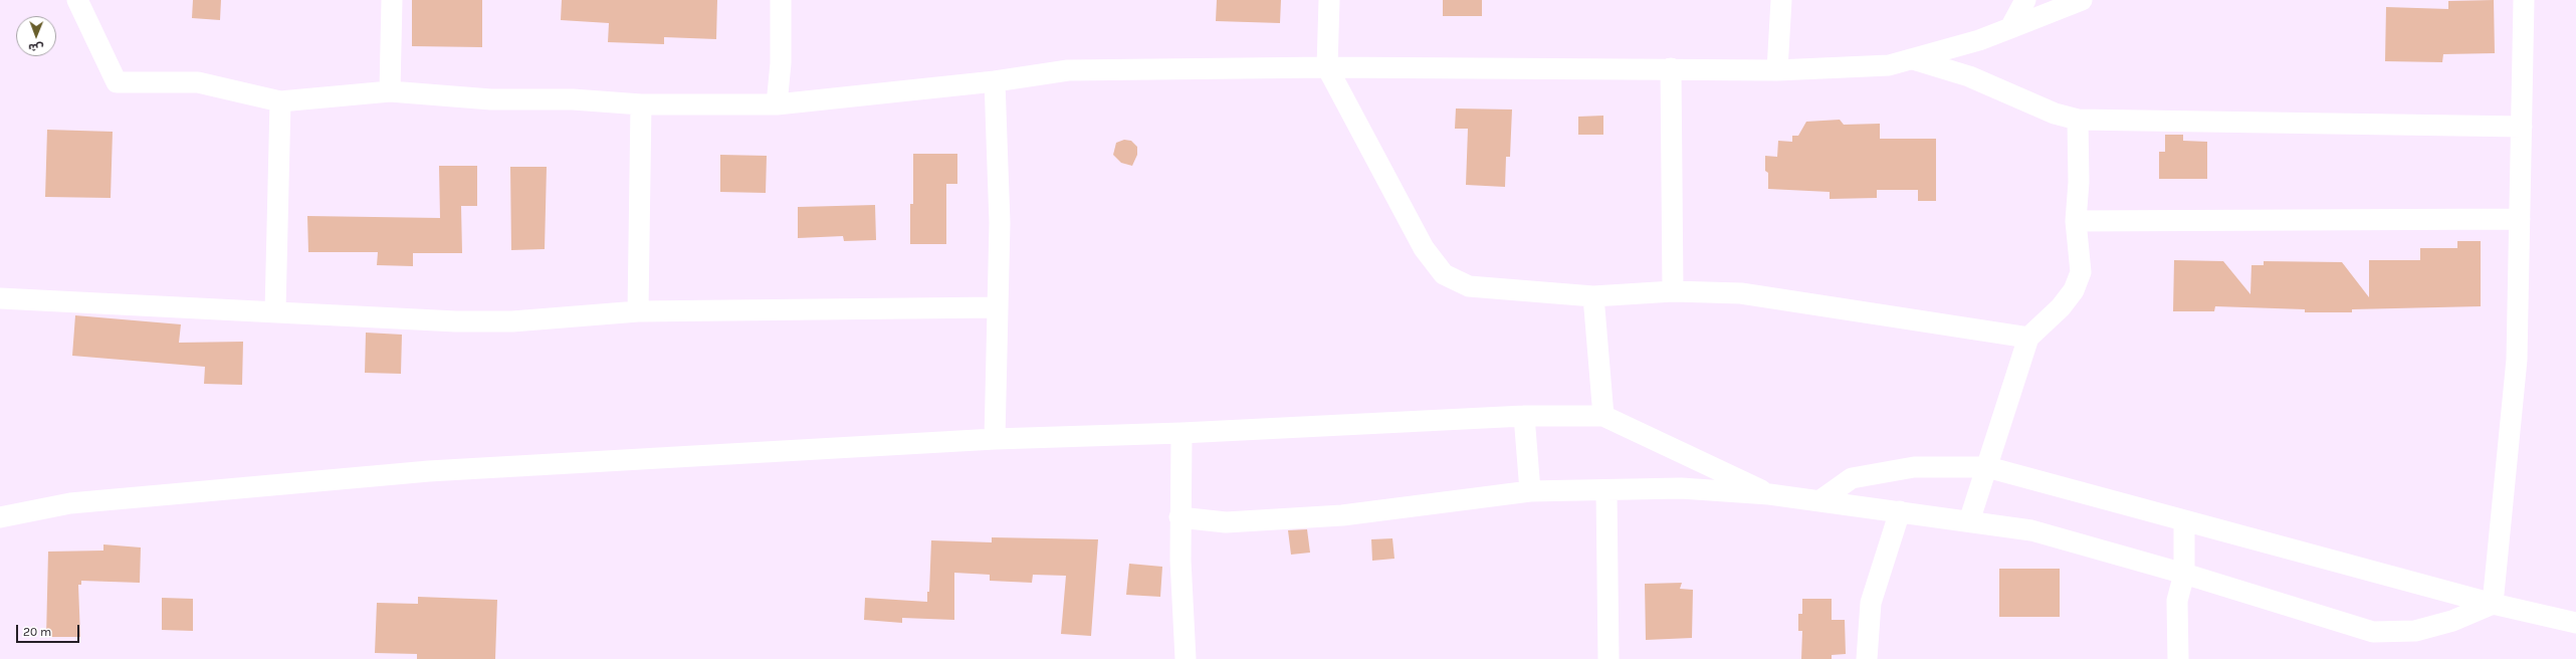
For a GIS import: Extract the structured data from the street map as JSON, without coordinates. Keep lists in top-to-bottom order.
{
  "scale_bar": "20 m",
  "north": "bottom"
}
